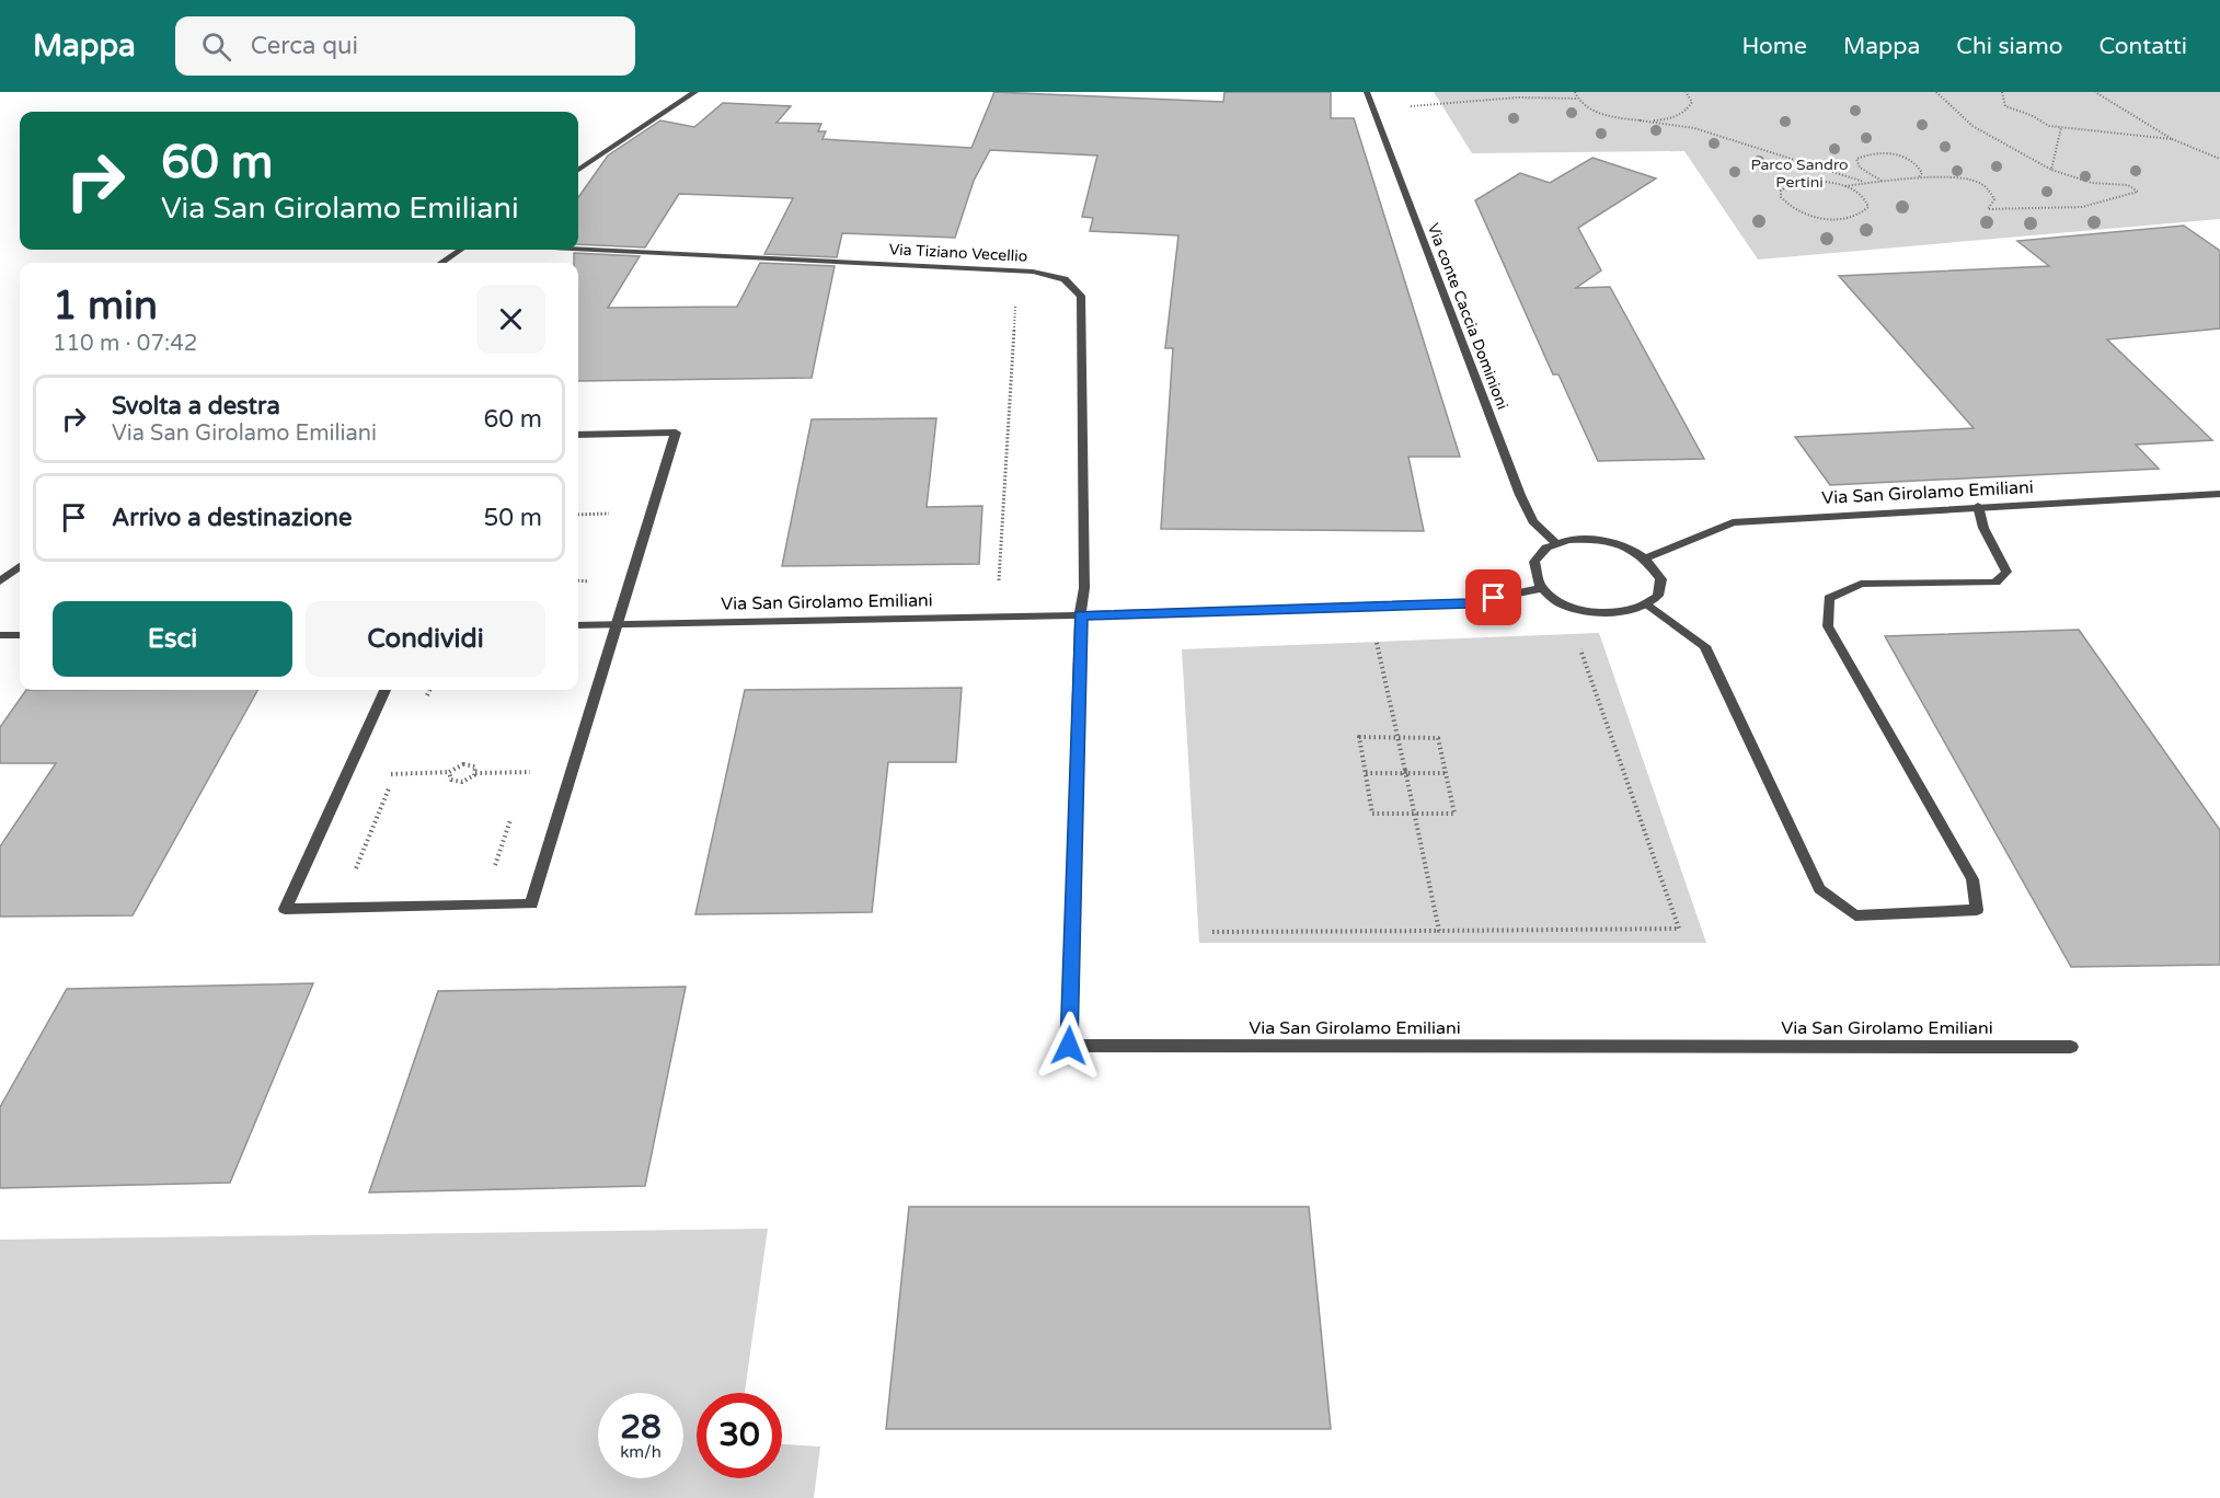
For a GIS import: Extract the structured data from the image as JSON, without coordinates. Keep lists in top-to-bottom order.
{
  "streets": {
    "street": ["Via Tiziano Vecellio", "Via conte Caccia Dominioni", "Via San Girolamo Emiliani"]
  },
  "crossings": [
    ["Via Tiziano Vecellio", "Via San Girolamo Emiliani"],
    ["Via conte Caccia Dominioni", "Via San Girolamo Emiliani"]
  ],
  "parks": ["Parco Sandro Pertini"],
  "page": {
    "header": "Mappa",
    "search": "Cerca qui",
    "nav": [
      "Home",
      "Mappa",
      "Chi siamo",
      "Contatti"
    ],
    "turn": ["60 m", "Via San Girolamo Emiliani"],
    "heading": ["1 min", "110 m · 07:42"],
    "list": [
      {
        "name": "Svolta a destra",
        "note": "Via San Girolamo Emiliani",
        "value": "60 m"
      },
      {
        "name": "Arrivo a destinazione",
        "value": "50 m"
      }
    ],
    "buttons": ["Esci", "Condividi"],
    "speed": "28 km/h",
    "limit": "30"
  }
}
